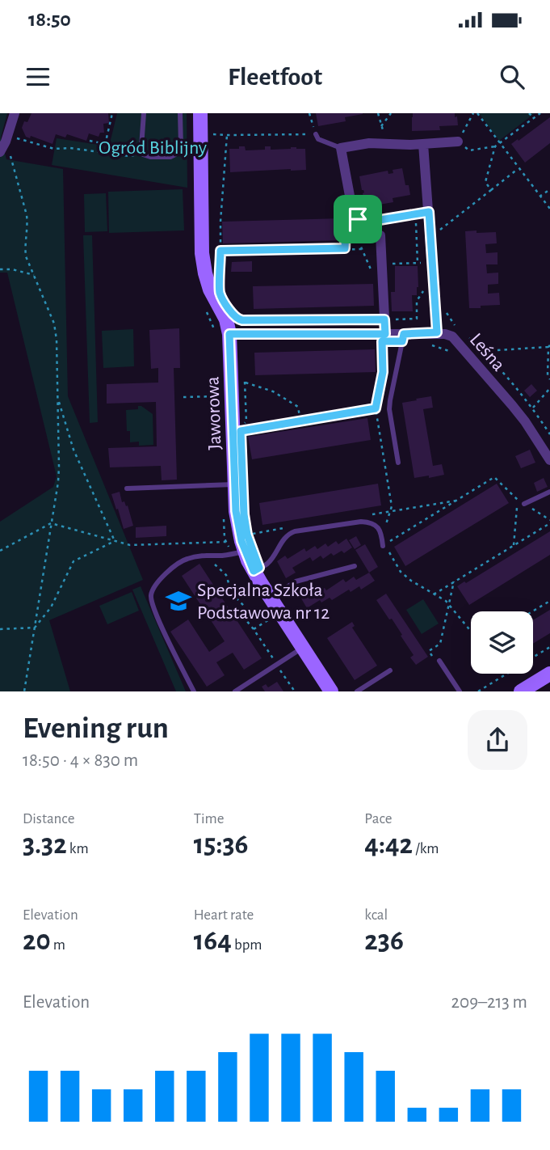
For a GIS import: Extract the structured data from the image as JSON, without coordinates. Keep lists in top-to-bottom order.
{
  "streets": {
    "street": ["Leśna", "Jaworowa"]
  },
  "parks": ["Ogród Biblijny"],
  "places": {
    "school or university": ["Specjalna Szkoła Podstawowa nr 12"]
  },
  "page": {
    "status": "18:50",
    "header": "Fleetfoot",
    "heading": ["Evening run", "18:50 · 4 × 830 m"],
    "stats": [
      ["Distance", "3.32 km"],
      ["Time", "15:36"],
      ["Pace", "4:42 /km"],
      ["Elevation", "20 m"],
      ["Heart rate", "164 bpm"],
      ["kcal", "236"]
    ],
    "chart": ["Elevation", "209–213 m"]
  }
}
